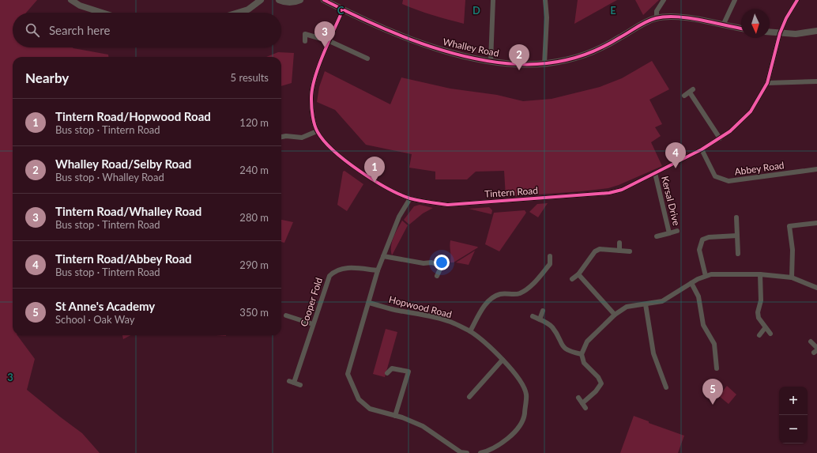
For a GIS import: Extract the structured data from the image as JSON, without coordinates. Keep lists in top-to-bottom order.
{
  "streets": {
    "street": [
      "Whalley Road",
      "Abbey Road",
      "Tintern Road",
      "Kersal Drive",
      "Cooper Fold",
      "Hopwood Road"
    ]
  },
  "crossings": [
    ["Whalley Road", "Tintern Road"],
    ["Abbey Road", "Tintern Road"],
    ["Tintern Road", "Kersal Drive"]
  ],
  "north": "bottom",
  "page": {
    "search": "Search here",
    "pins": [
      "3",
      "2",
      "4",
      "1",
      "5"
    ],
    "heading": ["Nearby", "5 results"],
    "list": [
      {
        "mark": "1",
        "name": "Tintern Road/Hopwood Road",
        "note": "Bus stop · Tintern Road",
        "value": "120 m"
      },
      {
        "mark": "2",
        "name": "Whalley Road/Selby Road",
        "note": "Bus stop · Whalley Road",
        "value": "240 m"
      },
      {
        "mark": "3",
        "name": "Tintern Road/Whalley Road",
        "note": "Bus stop · Tintern Road",
        "value": "280 m"
      },
      {
        "mark": "4",
        "name": "Tintern Road/Abbey Road",
        "note": "Bus stop · Tintern Road",
        "value": "290 m"
      },
      {
        "mark": "5",
        "name": "St Anne's Academy",
        "note": "School · Oak Way",
        "value": "350 m"
      }
    ],
    "map_buttons": ["+", "−"]
  },
  "grid": {
    "columns": ["C", "D", "E"],
    "rows": ["3"]
  }
}
